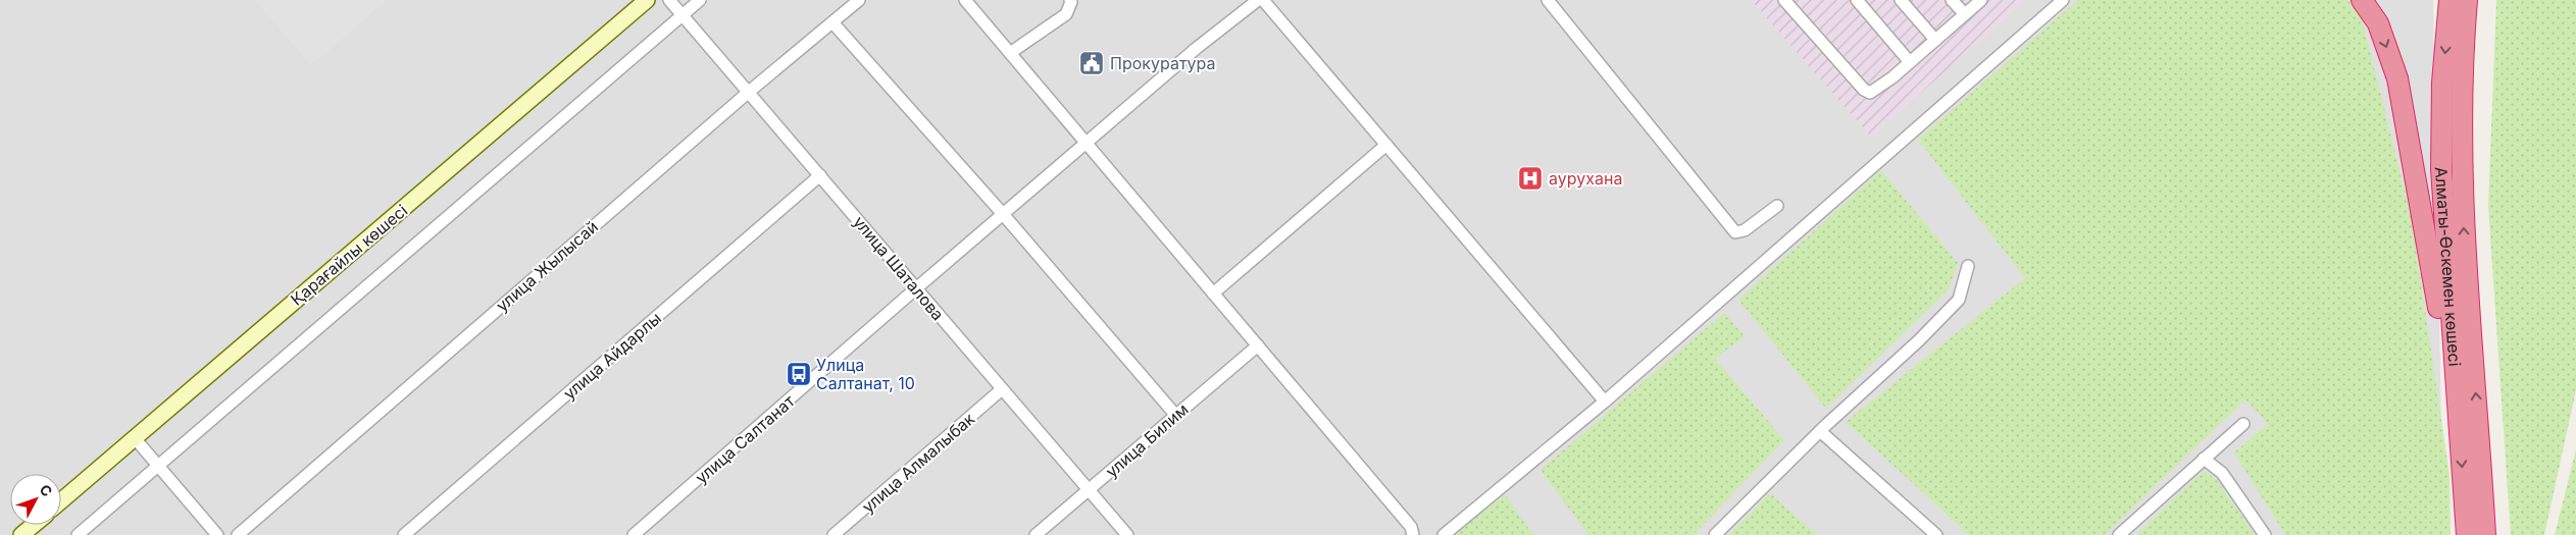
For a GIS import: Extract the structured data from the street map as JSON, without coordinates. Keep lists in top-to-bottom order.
{
  "streets": {
    "highway": ["Алматы-Өскемен көшесі"],
    "street": [
      "Қарағайлы көшесі",
      "улица Жылысай",
      "улица Шаталова",
      "улица Айдарлы",
      "улица Салтанат",
      "улица Билим",
      "улица Алмалыбак"
    ]
  },
  "crossings": [
    ["улица Жылысай", "улица Шаталова"],
    ["улица Шаталова", "улица Айдарлы"],
    ["улица Шаталова", "улица Салтанат"],
    ["улица Шаталова", "улица Билим"],
    ["улица Шаталова", "улица Алмалыбак"]
  ],
  "places": {
    "public building": ["Прокуратура"],
    "hospital": ["аурухана"],
    "bus stop": ["Улица Салтанат, 10"]
  },
  "north": "top right"
}
